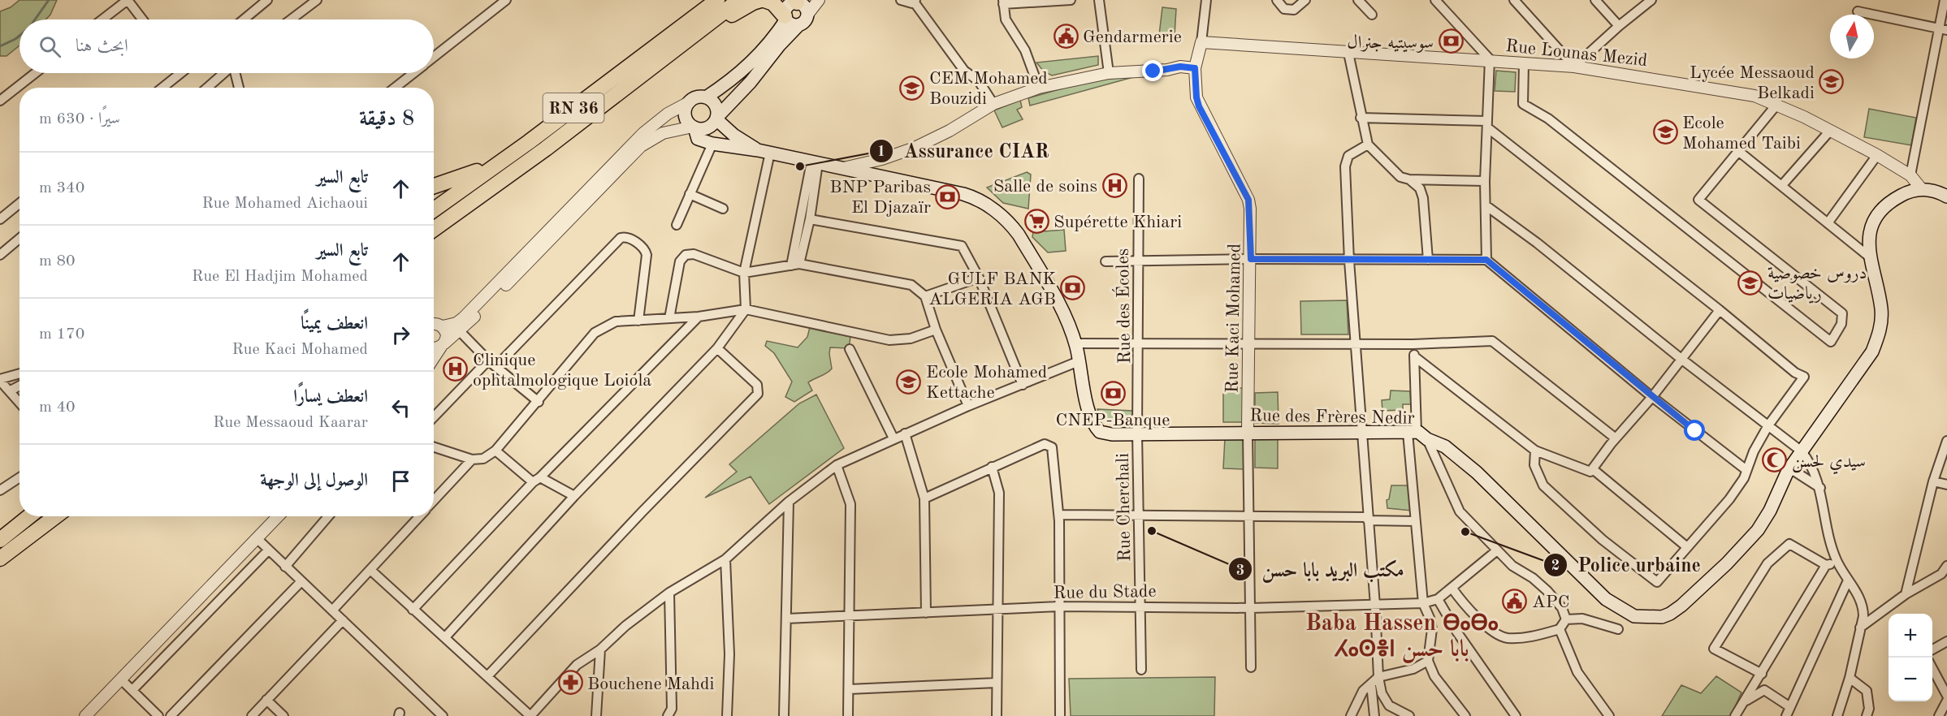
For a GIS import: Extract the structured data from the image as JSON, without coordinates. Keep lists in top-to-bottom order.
{
  "streets": {
    "highway": ["RN 36"],
    "main road": ["Rue des Frères Nedir"],
    "street": [
      "Rue Lounas Mezid",
      "Rue des Écoles",
      "Rue Kaci Mohamed",
      "Rue Cherchali",
      "Rue du Stade"
    ]
  },
  "crossings": [
    ["Rue Lounas Mezid", "Rue Kaci Mohamed"],
    ["Rue Lounas Mezid", "Rue des Frères Nedir"],
    ["Rue des Écoles", "Rue des Frères Nedir"],
    ["Rue des Écoles", "Rue Cherchali"],
    ["Rue Kaci Mohamed", "Rue des Frères Nedir"],
    ["Rue Kaci Mohamed", "Rue du Stade"],
    ["Rue des Frères Nedir", "Rue Cherchali"],
    ["Rue Cherchali", "Rue du Stade"]
  ],
  "districts": ["Baba Hassen ⴱⴰⴱⴰ ⵃⴰⵙⴻⵏ بابا حسن"],
  "places": {
    "public building": ["Gendarmerie", "APC"],
    "bank": [
      "سوسيتيه جنرال",
      "BNP Paribas El Djazaïr",
      "GULF BANK ALGERIA AGB",
      "CNEP-Banque"
    ],
    "school or university": [
      "Lycée Messaoud Belkadi",
      "CEM Mohamed Bouzidi",
      "Ecole Mohamed Taibi",
      "دروس خصوصية رياضيات",
      "Ecole Mohamed Kettache"
    ],
    "other": ["Assurance CIAR", "مكتب البريد بابا حسن", "Police urbaine"],
    "hospital": ["Salle de soins", "Clinique ophtalmologique Loiola"],
    "supermarket": ["Supérette Khiari"],
    "mosque": ["سيدي لحسن"],
    "pharmacy": ["Bouchene Mahdi"]
  },
  "north": "top",
  "page": {
    "search": "ابحث هنا",
    "heading": ["8 دقيقة", "سيرًا · 630 m"],
    "list": [
      ["تابع السير", "Rue Mohamed Aichaoui", "340 m"],
      ["تابع السير", "Rue El Hadjim Mohamed", "80 m"],
      ["انعطف يمينًا", "Rue Kaci Mohamed", "170 m"],
      ["انعطف يسارًا", "Rue Messaoud Kaarar", "40 m"],
      "الوصول إلى الوجهة"
    ],
    "map_buttons": ["+", "−"]
  }
}
